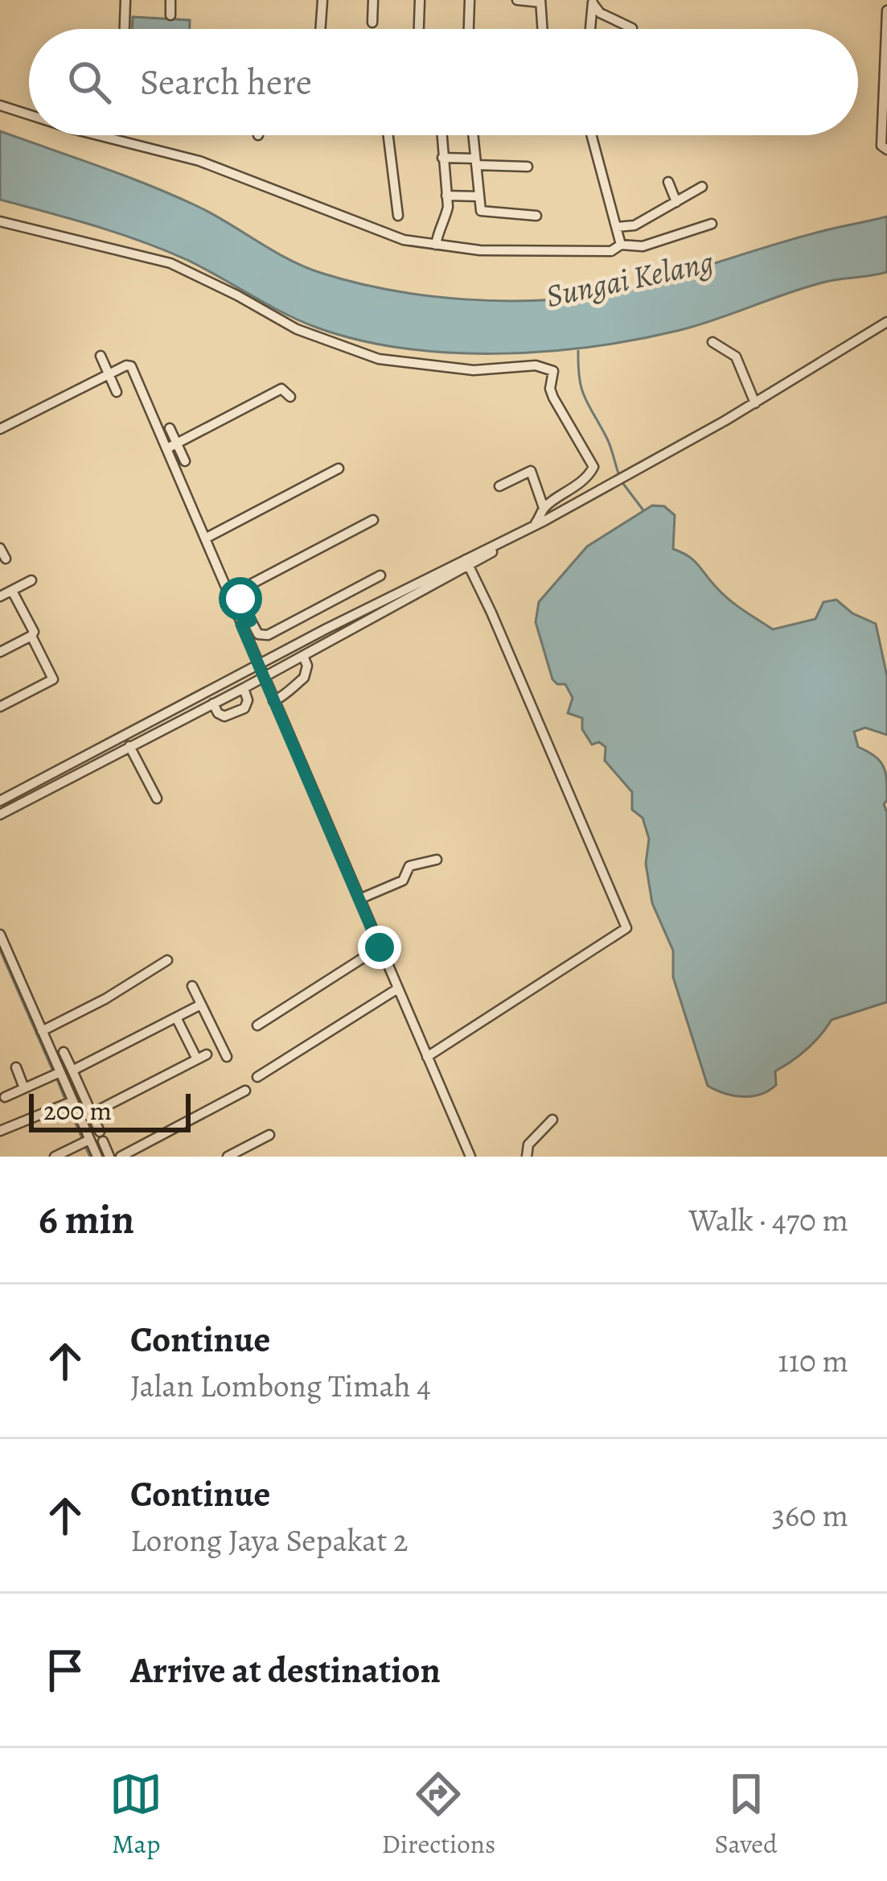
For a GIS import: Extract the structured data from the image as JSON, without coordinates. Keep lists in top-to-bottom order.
{
  "water": ["Sungai Kelang"],
  "scale_bar": "200 m",
  "page": {
    "search": "Search here",
    "scale": "200 m",
    "heading": ["6 min", "Walk · 470 m"],
    "list": [
      ["Continue", "Jalan Lombong Timah 4", "110 m"],
      ["Continue", "Lorong Jaya Sepakat 2", "360 m"],
      "Arrive at destination"
    ],
    "nav": ["Map", "Directions", "Saved"]
  }
}
